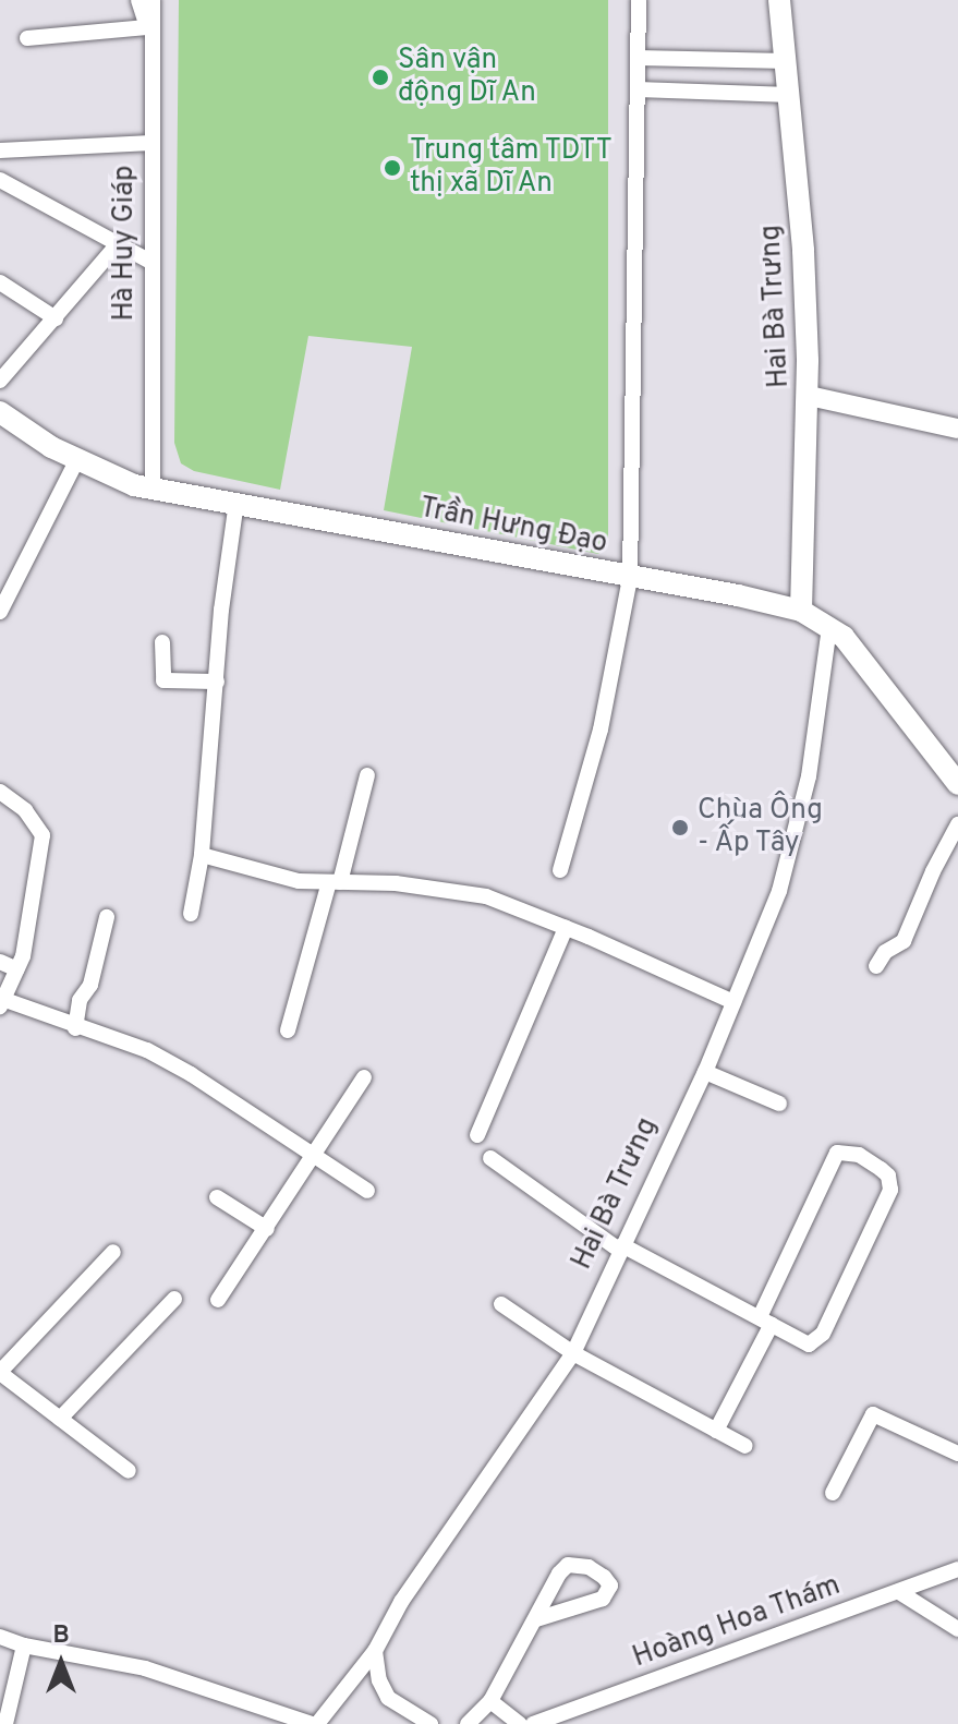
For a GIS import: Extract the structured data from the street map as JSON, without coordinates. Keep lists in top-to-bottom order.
{
  "streets": {
    "main road": ["Hai Bà Trưng", "Trần Hưng Đạo"],
    "street": ["Hà Huy Giáp", "Hoàng Hoa Thám"]
  },
  "crossings": [
    ["Hà Huy Giáp", "Trần Hưng Đạo"],
    ["Hai Bà Trưng", "Trần Hưng Đạo"]
  ],
  "places": ["Sân vận động Dĩ An", "Trung tâm TDTT thị xã Dĩ An", "Chùa Ông - Ấp Tây"],
  "north": "top"
}
